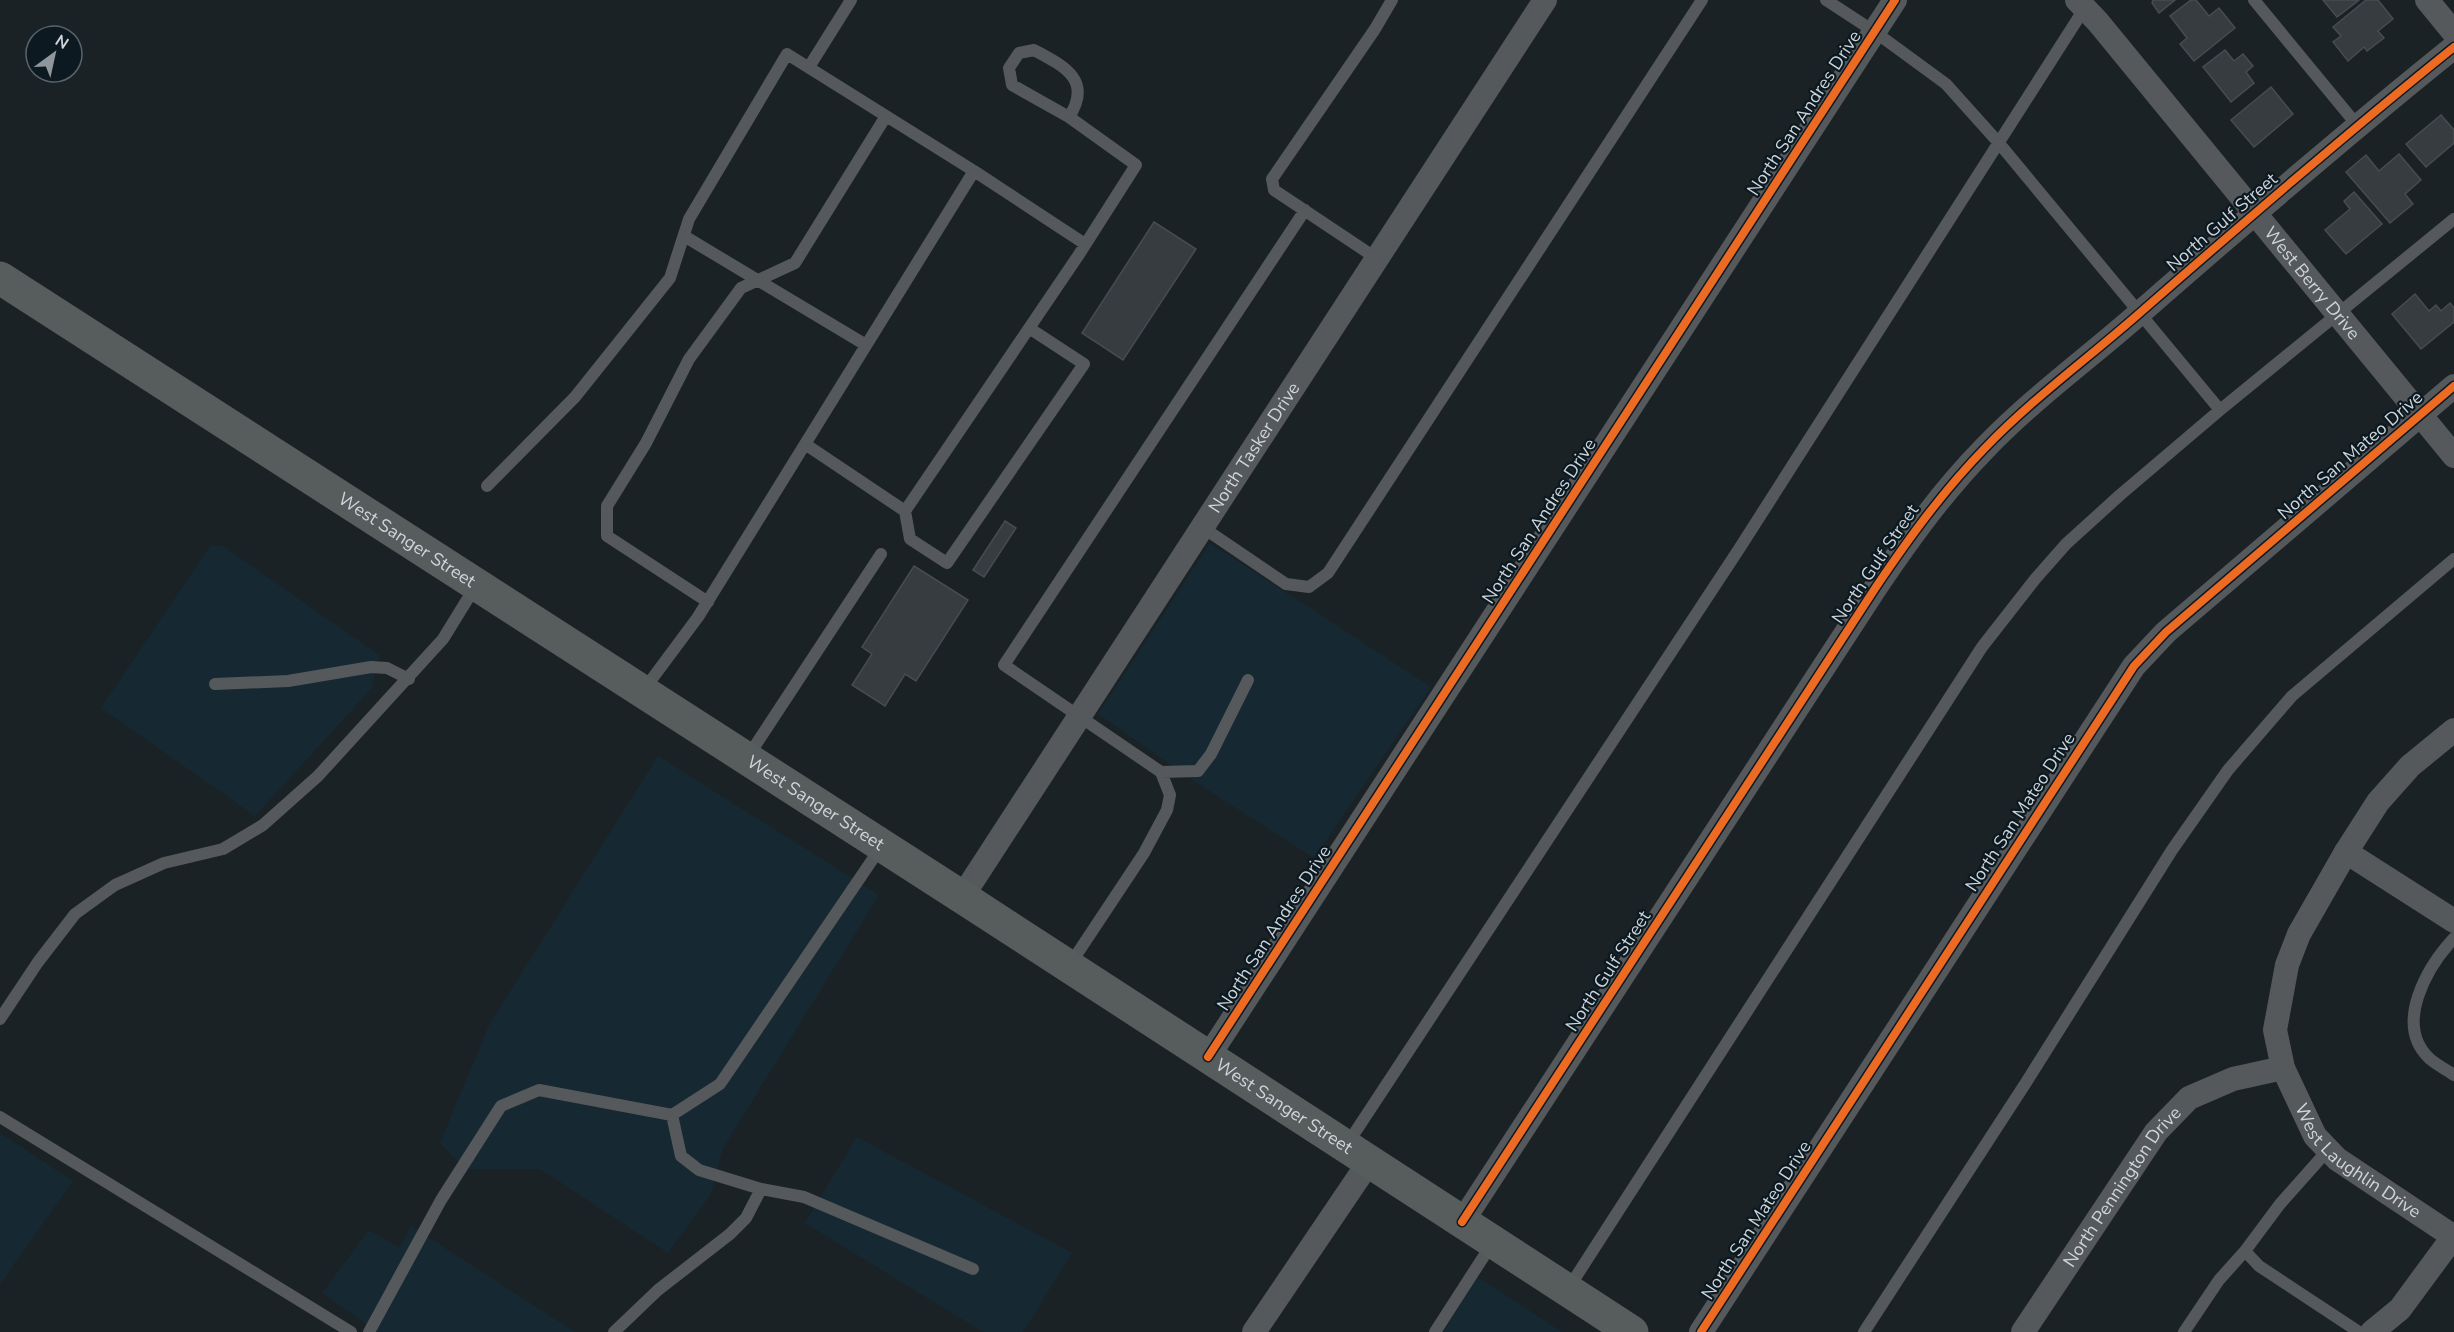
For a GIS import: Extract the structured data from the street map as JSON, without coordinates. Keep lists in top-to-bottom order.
{
  "streets": {
    "main road": ["West Sanger Street"],
    "street": [
      "North San Andres Drive",
      "North Gulf Street",
      "West Berry Drive",
      "North Tasker Drive",
      "North San Mateo Drive",
      "West Laughlin Drive",
      "North Pennington Drive"
    ]
  },
  "crossings": [
    ["North San Andres Drive", "West Sanger Street"],
    ["North Gulf Street", "West Berry Drive"],
    ["North Gulf Street", "West Sanger Street"],
    ["West Berry Drive", "North San Mateo Drive"],
    ["North Tasker Drive", "West Sanger Street"],
    ["West Laughlin Drive", "North Pennington Drive"]
  ],
  "north": "top right"
}
